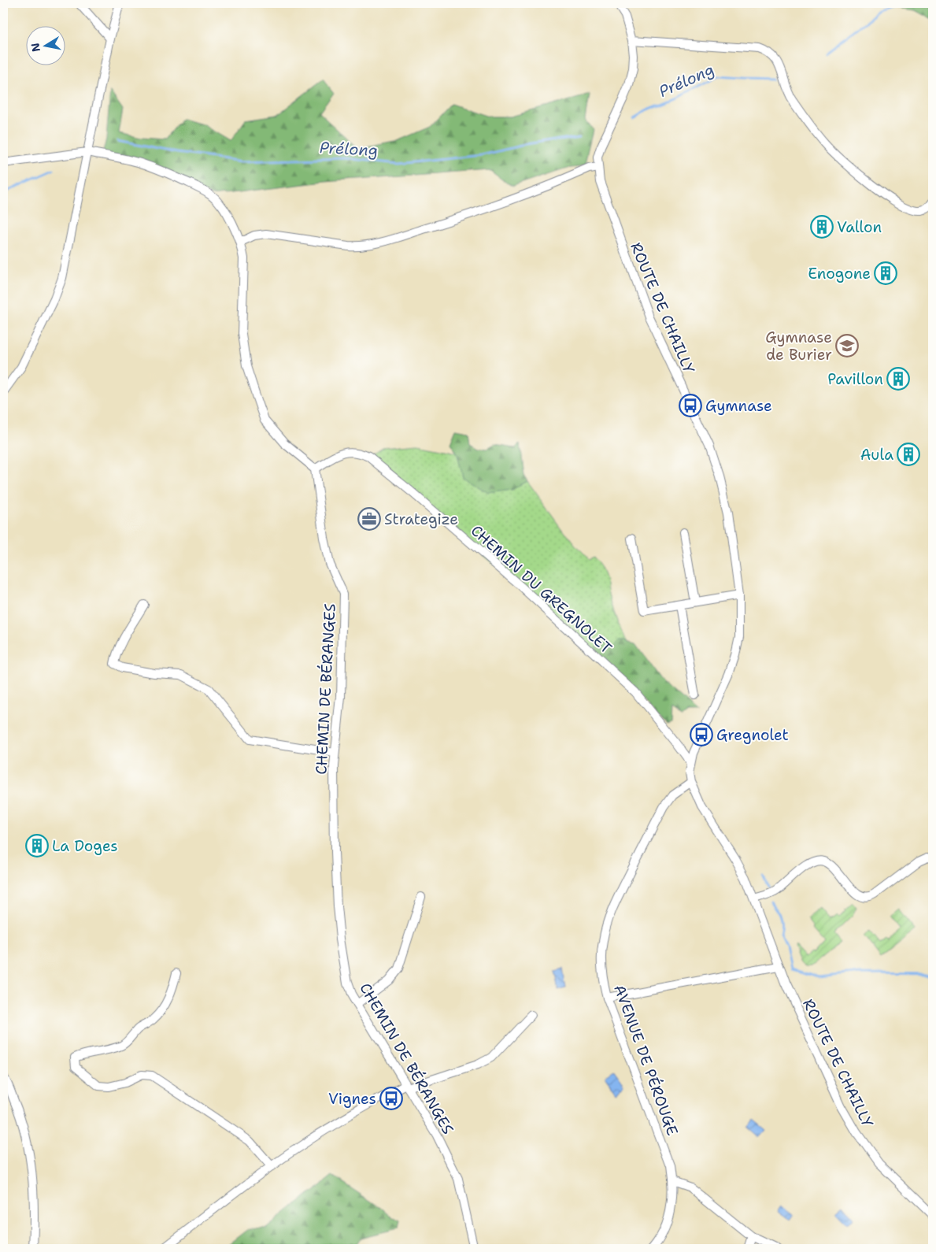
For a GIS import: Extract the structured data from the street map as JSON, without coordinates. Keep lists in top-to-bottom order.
{
  "streets": {
    "street": [
      "ROUTE DE CHAILLY",
      "CHEMIN DU GREGNOLET",
      "CHEMIN DE BÉRANGES",
      "AVENUE DE PÉROUGE"
    ]
  },
  "crossings": [
    ["ROUTE DE CHAILLY", "CHEMIN DU GREGNOLET"],
    ["ROUTE DE CHAILLY", "AVENUE DE PÉROUGE"],
    ["CHEMIN DU GREGNOLET", "CHEMIN DE BÉRANGES"]
  ],
  "water": ["Prélong"],
  "places": {
    "building": [
      "Vallon",
      "Enogone",
      "Pavillon",
      "Aula",
      "La Doges"
    ],
    "school or university": ["Gymnase de Burier"],
    "bus stop": ["Gymnase", "Gregnolet", "Vignes"],
    "office": ["Strategize"]
  },
  "north": "left"
}
